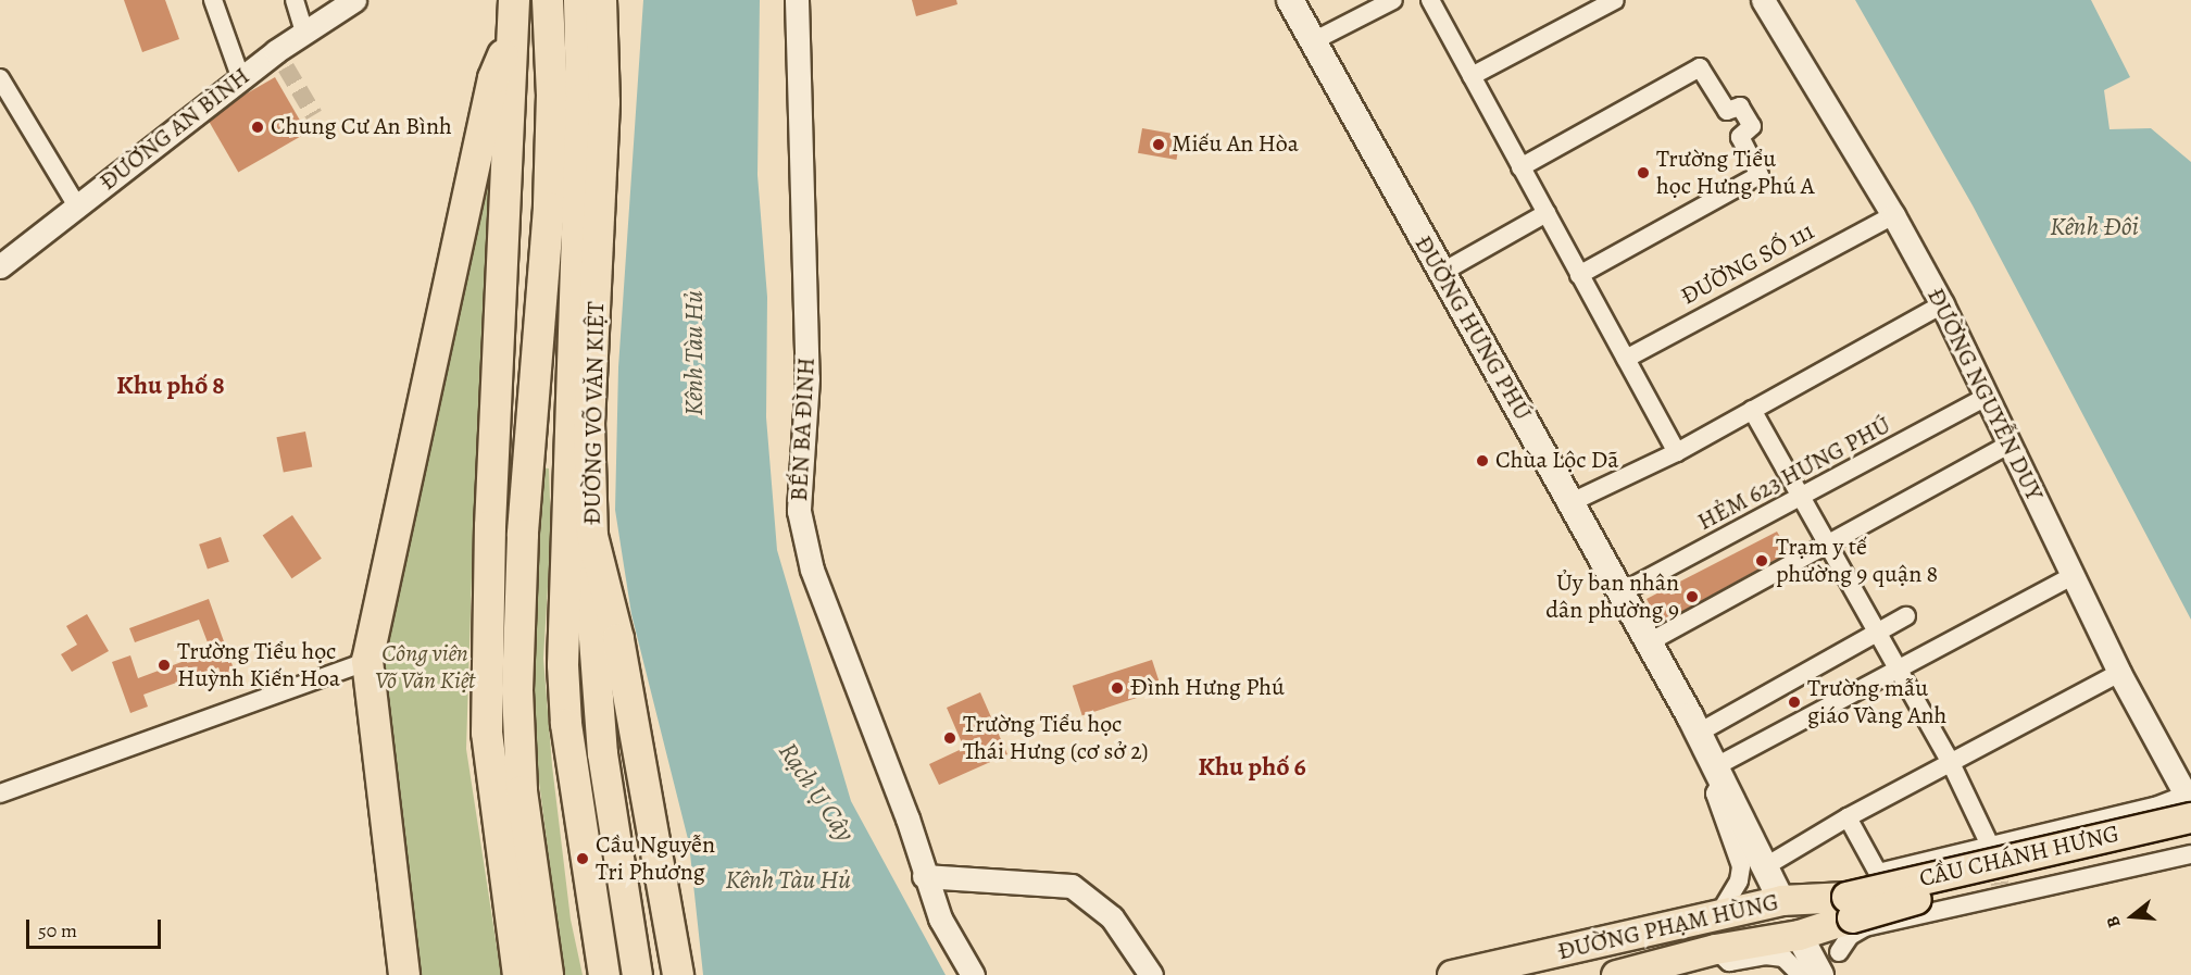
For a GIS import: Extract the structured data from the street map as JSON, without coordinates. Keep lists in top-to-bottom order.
{
  "streets": {
    "highway": ["ĐƯỜNG VÕ VĂN KIỆT"],
    "main road": ["ĐƯỜNG HƯNG PHÚ", "CẦU CHÁNH HƯNG", "ĐƯỜNG PHẠM HÙNG"],
    "street": [
      "ĐƯỜNG AN BÌNH",
      "ĐƯỜNG SỐ 111",
      "ĐƯỜNG NGUYỄN DUY",
      "BẾN BA ĐÌNH",
      "HẺM 623 HƯNG PHÚ"
    ]
  },
  "crossings": [
    ["ĐƯỜNG SỐ 111", "ĐƯỜNG NGUYỄN DUY"],
    ["ĐƯỜNG HƯNG PHÚ", "HẺM 623 HƯNG PHÚ"],
    ["ĐƯỜNG HƯNG PHÚ", "ĐƯỜNG PHẠM HÙNG"],
    ["ĐƯỜNG NGUYỄN DUY", "HẺM 623 HƯNG PHÚ"],
    ["ĐƯỜNG NGUYỄN DUY", "CẦU CHÁNH HƯNG"],
    ["CẦU CHÁNH HƯNG", "ĐƯỜNG PHẠM HÙNG"]
  ],
  "districts": ["Khu phố 8", "Khu phố 6"],
  "water": ["Kênh Đôi", "Kênh Tàu Hủ", "Rạch Ụ Cây"],
  "parks": ["Công viên Võ Văn Kiệt"],
  "places": [
    "Chung Cư An Bình",
    "Miếu An Hòa",
    "Trường Tiểu học Hưng Phú A",
    "Chùa Lộc Dã",
    "Trạm y tế phường 9 quận 8",
    "Ủy ban nhân dân phường 9",
    "Trường Tiểu học Huỳnh Kiến Hoa",
    "Đình Hưng Phú",
    "Trường mẫu giáo Vàng Anh",
    "Trường Tiểu học Thái Hưng (cơ sở 2)",
    "Cầu Nguyễn Tri Phương"
  ],
  "scale_bar": "50 m",
  "north": "left"
}
